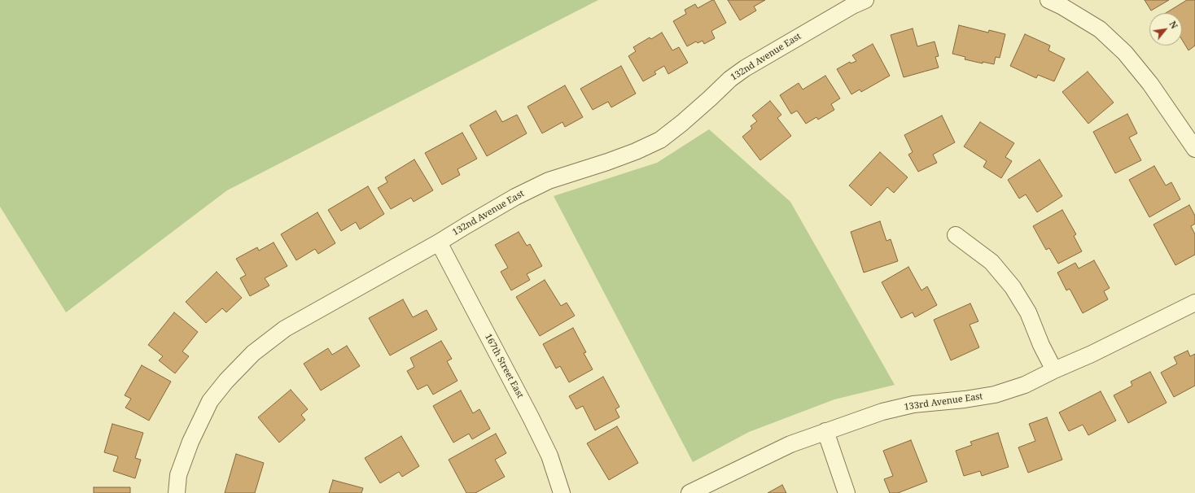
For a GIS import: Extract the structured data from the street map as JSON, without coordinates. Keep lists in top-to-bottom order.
{
  "streets": {
    "street": ["132nd Avenue East", "167th Street East", "133rd Avenue East"]
  },
  "crossings": [
    ["132nd Avenue East", "167th Street East"]
  ],
  "north": "top right"
}
